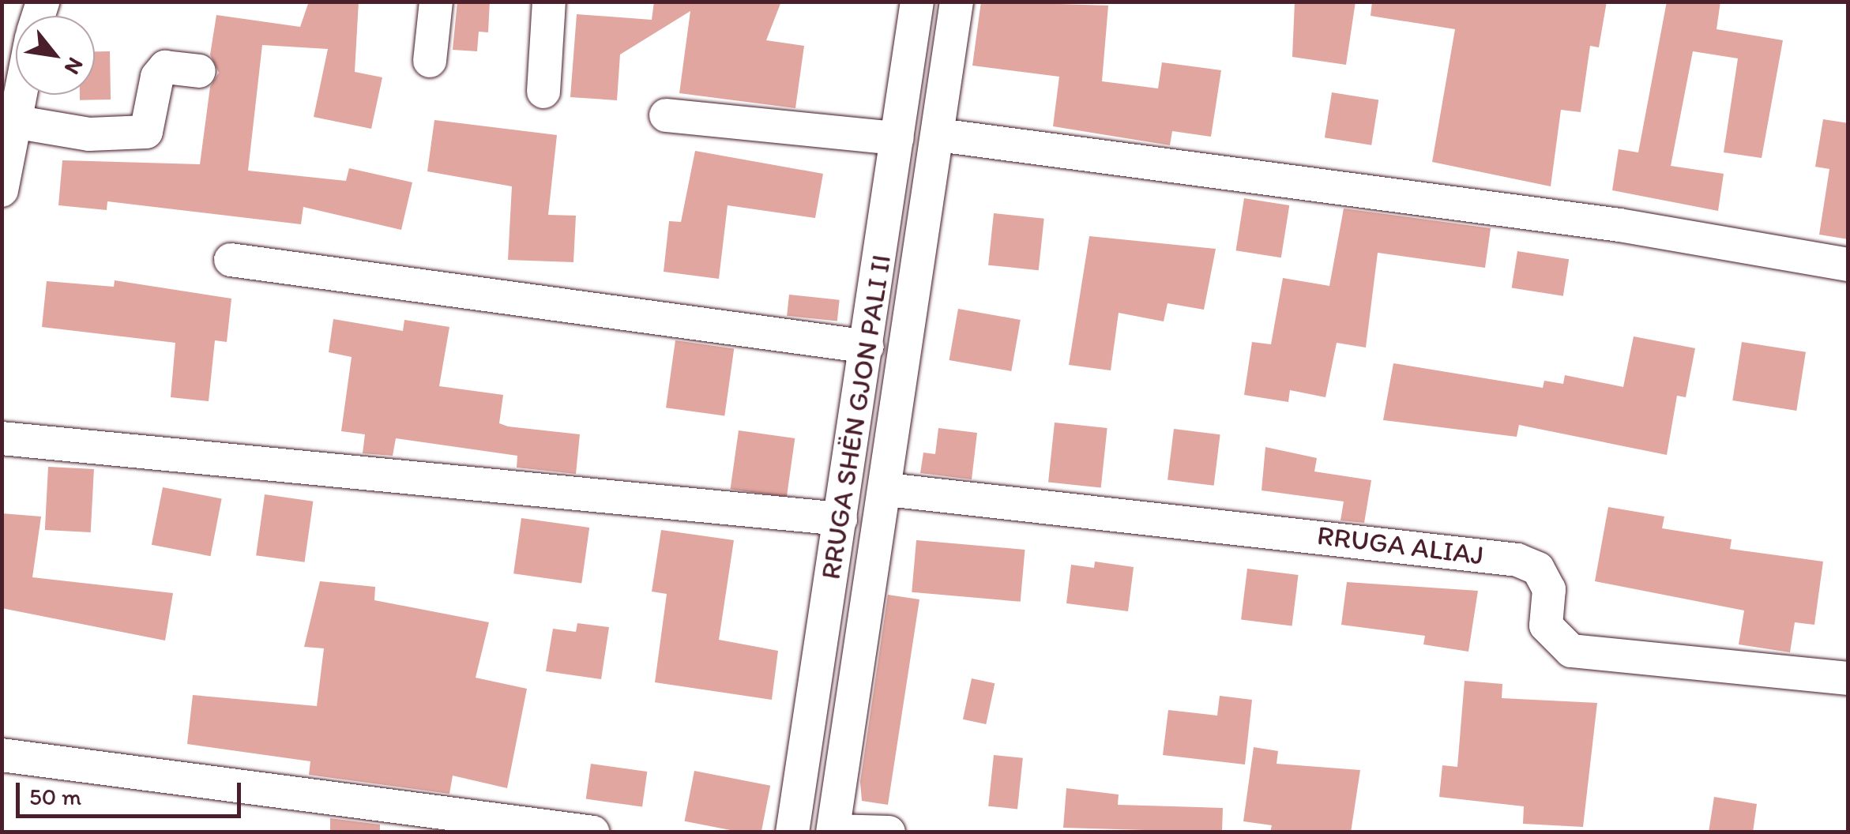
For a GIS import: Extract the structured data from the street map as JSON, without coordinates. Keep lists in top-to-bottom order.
{
  "streets": {
    "street": ["RRUGA SHËN GJON PALI II", "RRUGA ALIAJ"]
  },
  "crossings": [
    ["RRUGA SHËN GJON PALI II", "RRUGA ALIAJ"]
  ],
  "scale_bar": "50 m",
  "north": "bottom right"
}
